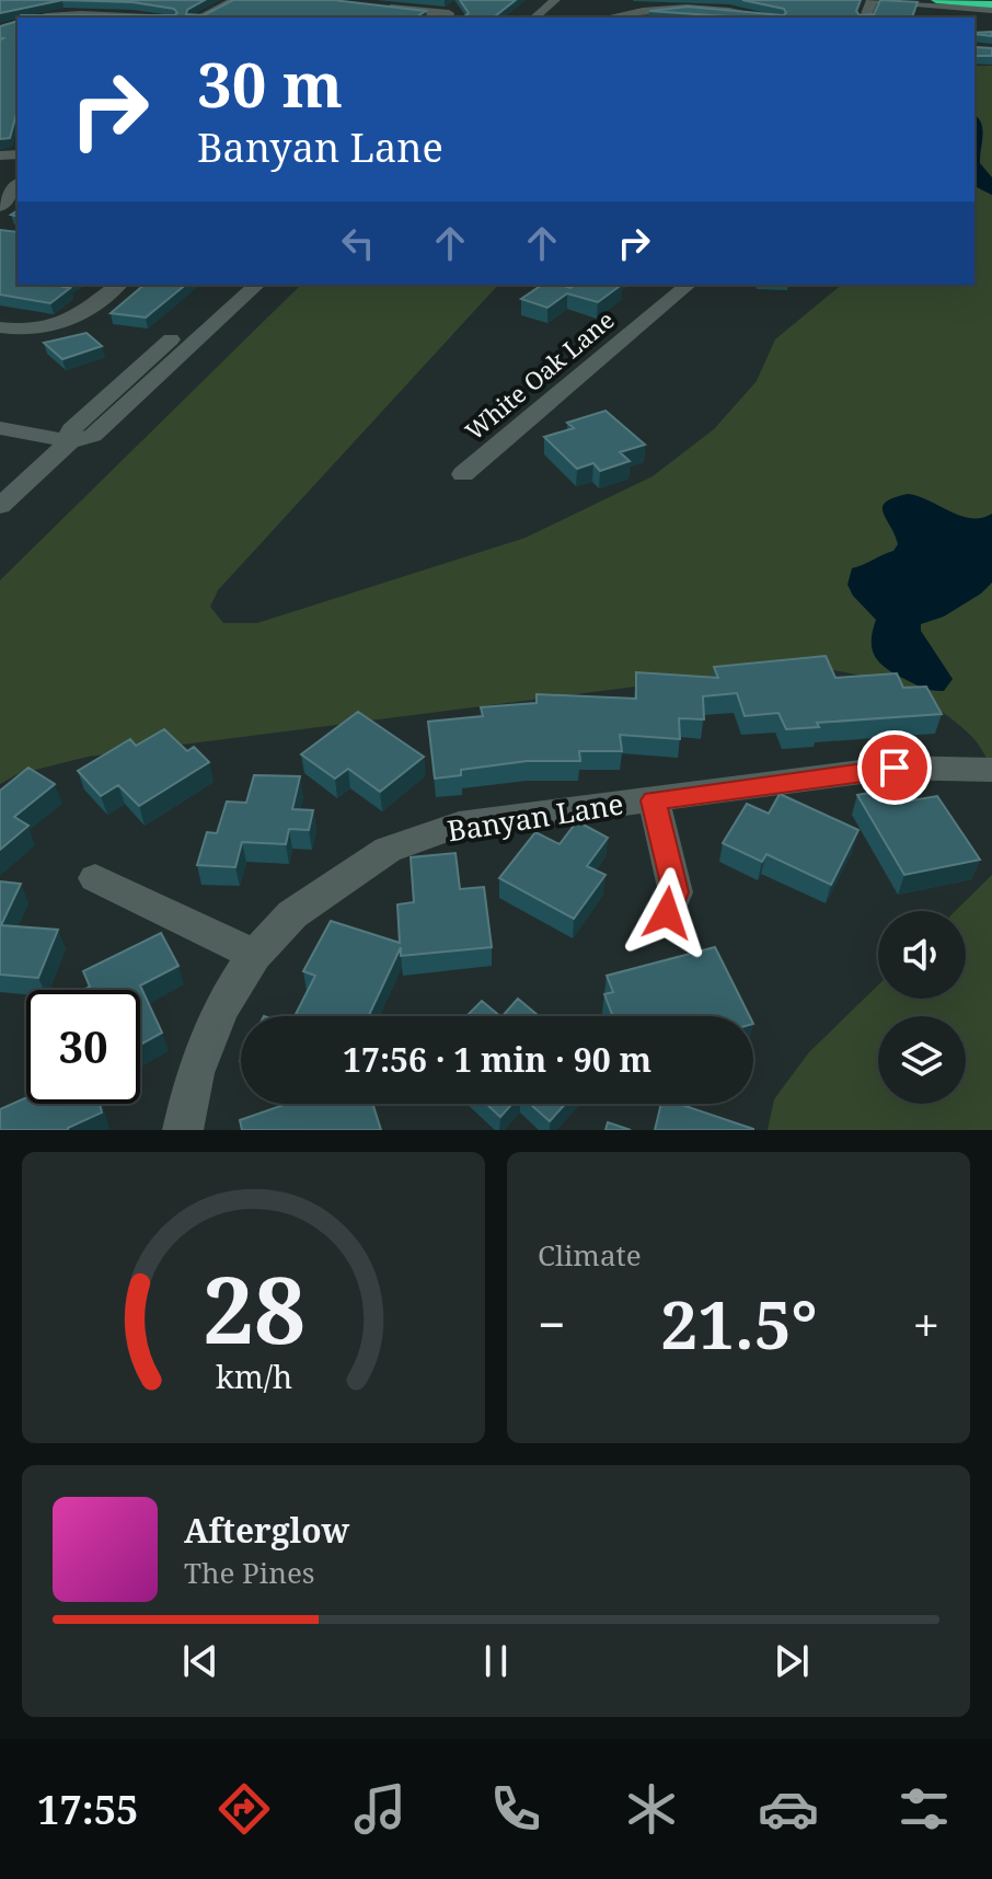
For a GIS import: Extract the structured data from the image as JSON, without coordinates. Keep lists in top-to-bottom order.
{
  "streets": {
    "street": ["White Oak Lane", "Banyan Lane"]
  },
  "page": {
    "turn": ["30 m", "Banyan Lane"],
    "limit": "30",
    "trip": "17:56 · 1 min · 90 m",
    "tile": "Climate",
    "heat": ["−", "21.5°", "+"],
    "song": ["Afterglow", "The Pines"],
    "tabs": "17:55",
    "gauge": ["28", "km/h"]
  }
}
